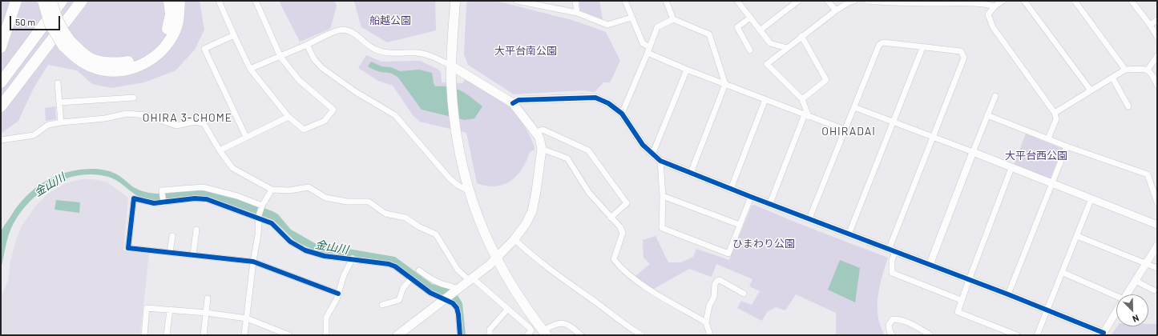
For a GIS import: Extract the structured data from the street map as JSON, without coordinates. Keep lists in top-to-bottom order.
{
  "districts": ["OHIRA 3-CHOME", "OHIRADAI"],
  "water": ["金山川"],
  "parks": [
    "船越公園",
    "大平台南公園",
    "大平台西公園",
    "ひまわり公園"
  ],
  "scale_bar": "50 m",
  "north": "bottom right"
}
